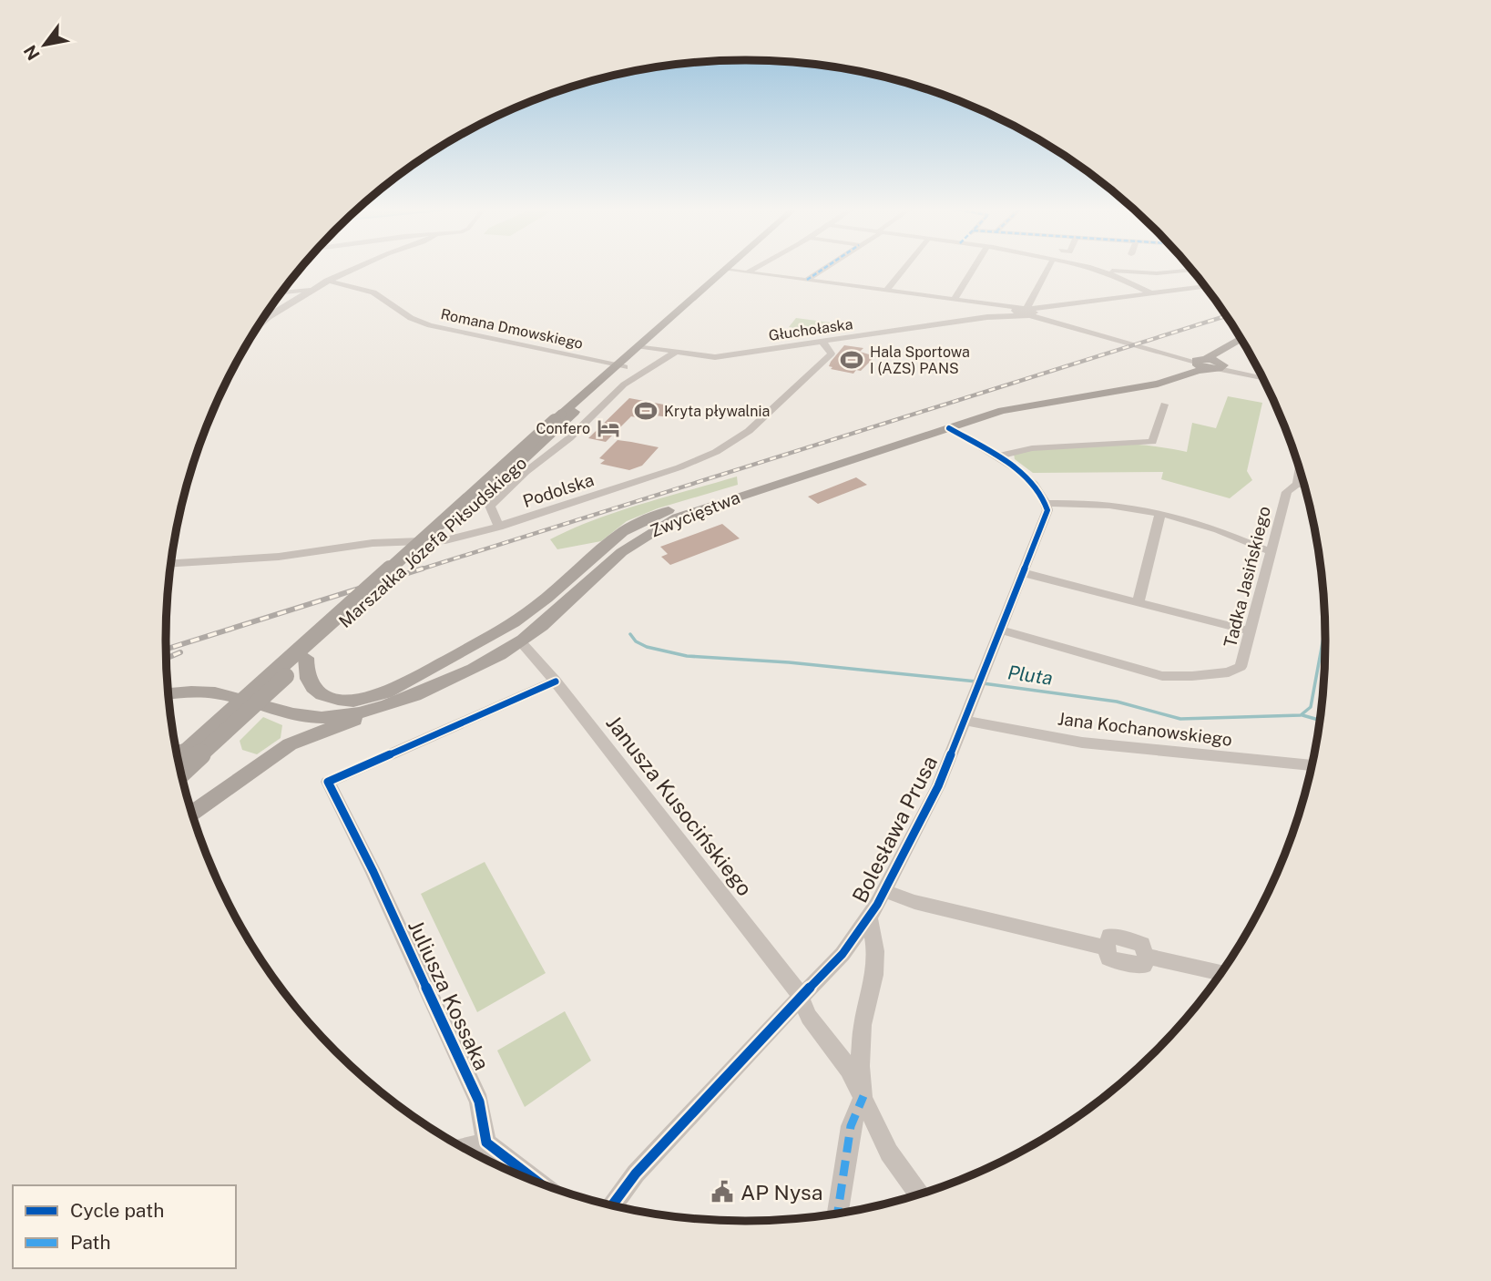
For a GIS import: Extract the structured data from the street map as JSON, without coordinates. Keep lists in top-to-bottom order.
{
  "streets": {
    "main road": ["Zwycięstwa", "Marszałka Józefa Piłsudskiego"],
    "street": [
      "Romana Dmowskiego",
      "Głuchołaska",
      "Podolska",
      "Tadka Jasińskiego",
      "Jana Kochanowskiego",
      "Janusza Kusocińskiego",
      "Bolesława Prusa",
      "Juliusza Kossaka"
    ]
  },
  "crossings": [
    ["Romana Dmowskiego", "Marszałka Józefa Piłsudskiego"],
    ["Głuchołaska", "Podolska"],
    ["Głuchołaska", "Marszałka Józefa Piłsudskiego"],
    ["Podolska", "Marszałka Józefa Piłsudskiego"],
    ["Zwycięstwa", "Janusza Kusocińskiego"],
    ["Tadka Jasińskiego", "Bolesława Prusa"],
    ["Jana Kochanowskiego", "Bolesława Prusa"],
    ["Janusza Kusocińskiego", "Bolesława Prusa"],
    ["Janusza Kusocińskiego", "Juliusza Kossaka"]
  ],
  "water": ["Pluta"],
  "places": {
    "sports": ["Hala Sportowa I (AZS) PANS", "Kryta pływalnia"],
    "hotel": ["Confero"],
    "public building": ["AP Nysa"]
  },
  "legend": ["Cycle path", "Path"],
  "north": "bottom left"
}
